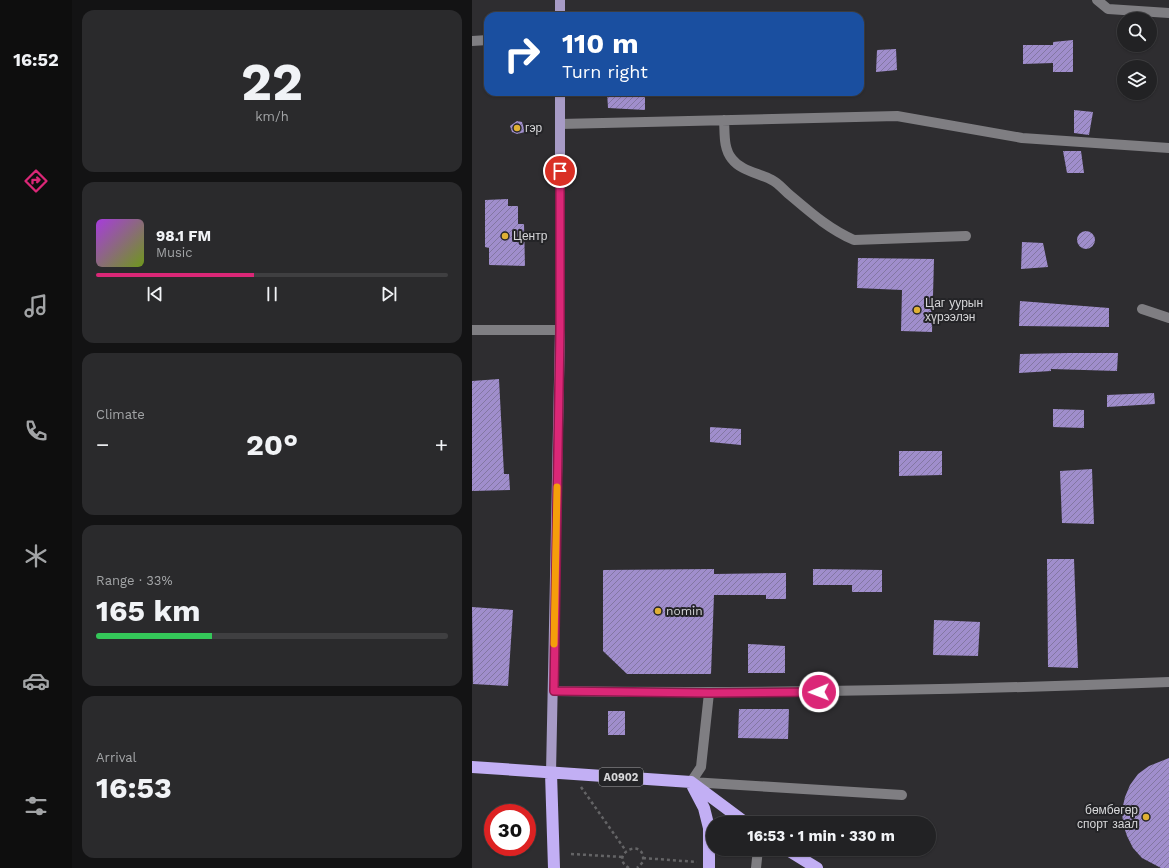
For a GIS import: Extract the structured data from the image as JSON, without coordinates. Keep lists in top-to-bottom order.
{
  "streets": {
    "highway": ["A0902"]
  },
  "places": [
    "гэр",
    "Центр",
    "Цаг уурын хүрээлэн",
    "nomin",
    "бөмбөгөр спорт заал"
  ],
  "page": {
    "tabs": "16:52",
    "tile": [
      ["22", "km/h"],
      "Climate",
      ["Range · 33%", "165 km"],
      ["Arrival", "16:53"]
    ],
    "turn": ["110 m", "Turn right"],
    "song": ["98.1 FM", "Music"],
    "heat": ["−", "20°", "+"],
    "limit": "30",
    "trip": "16:53 · 1 min · 330 m"
  }
}
